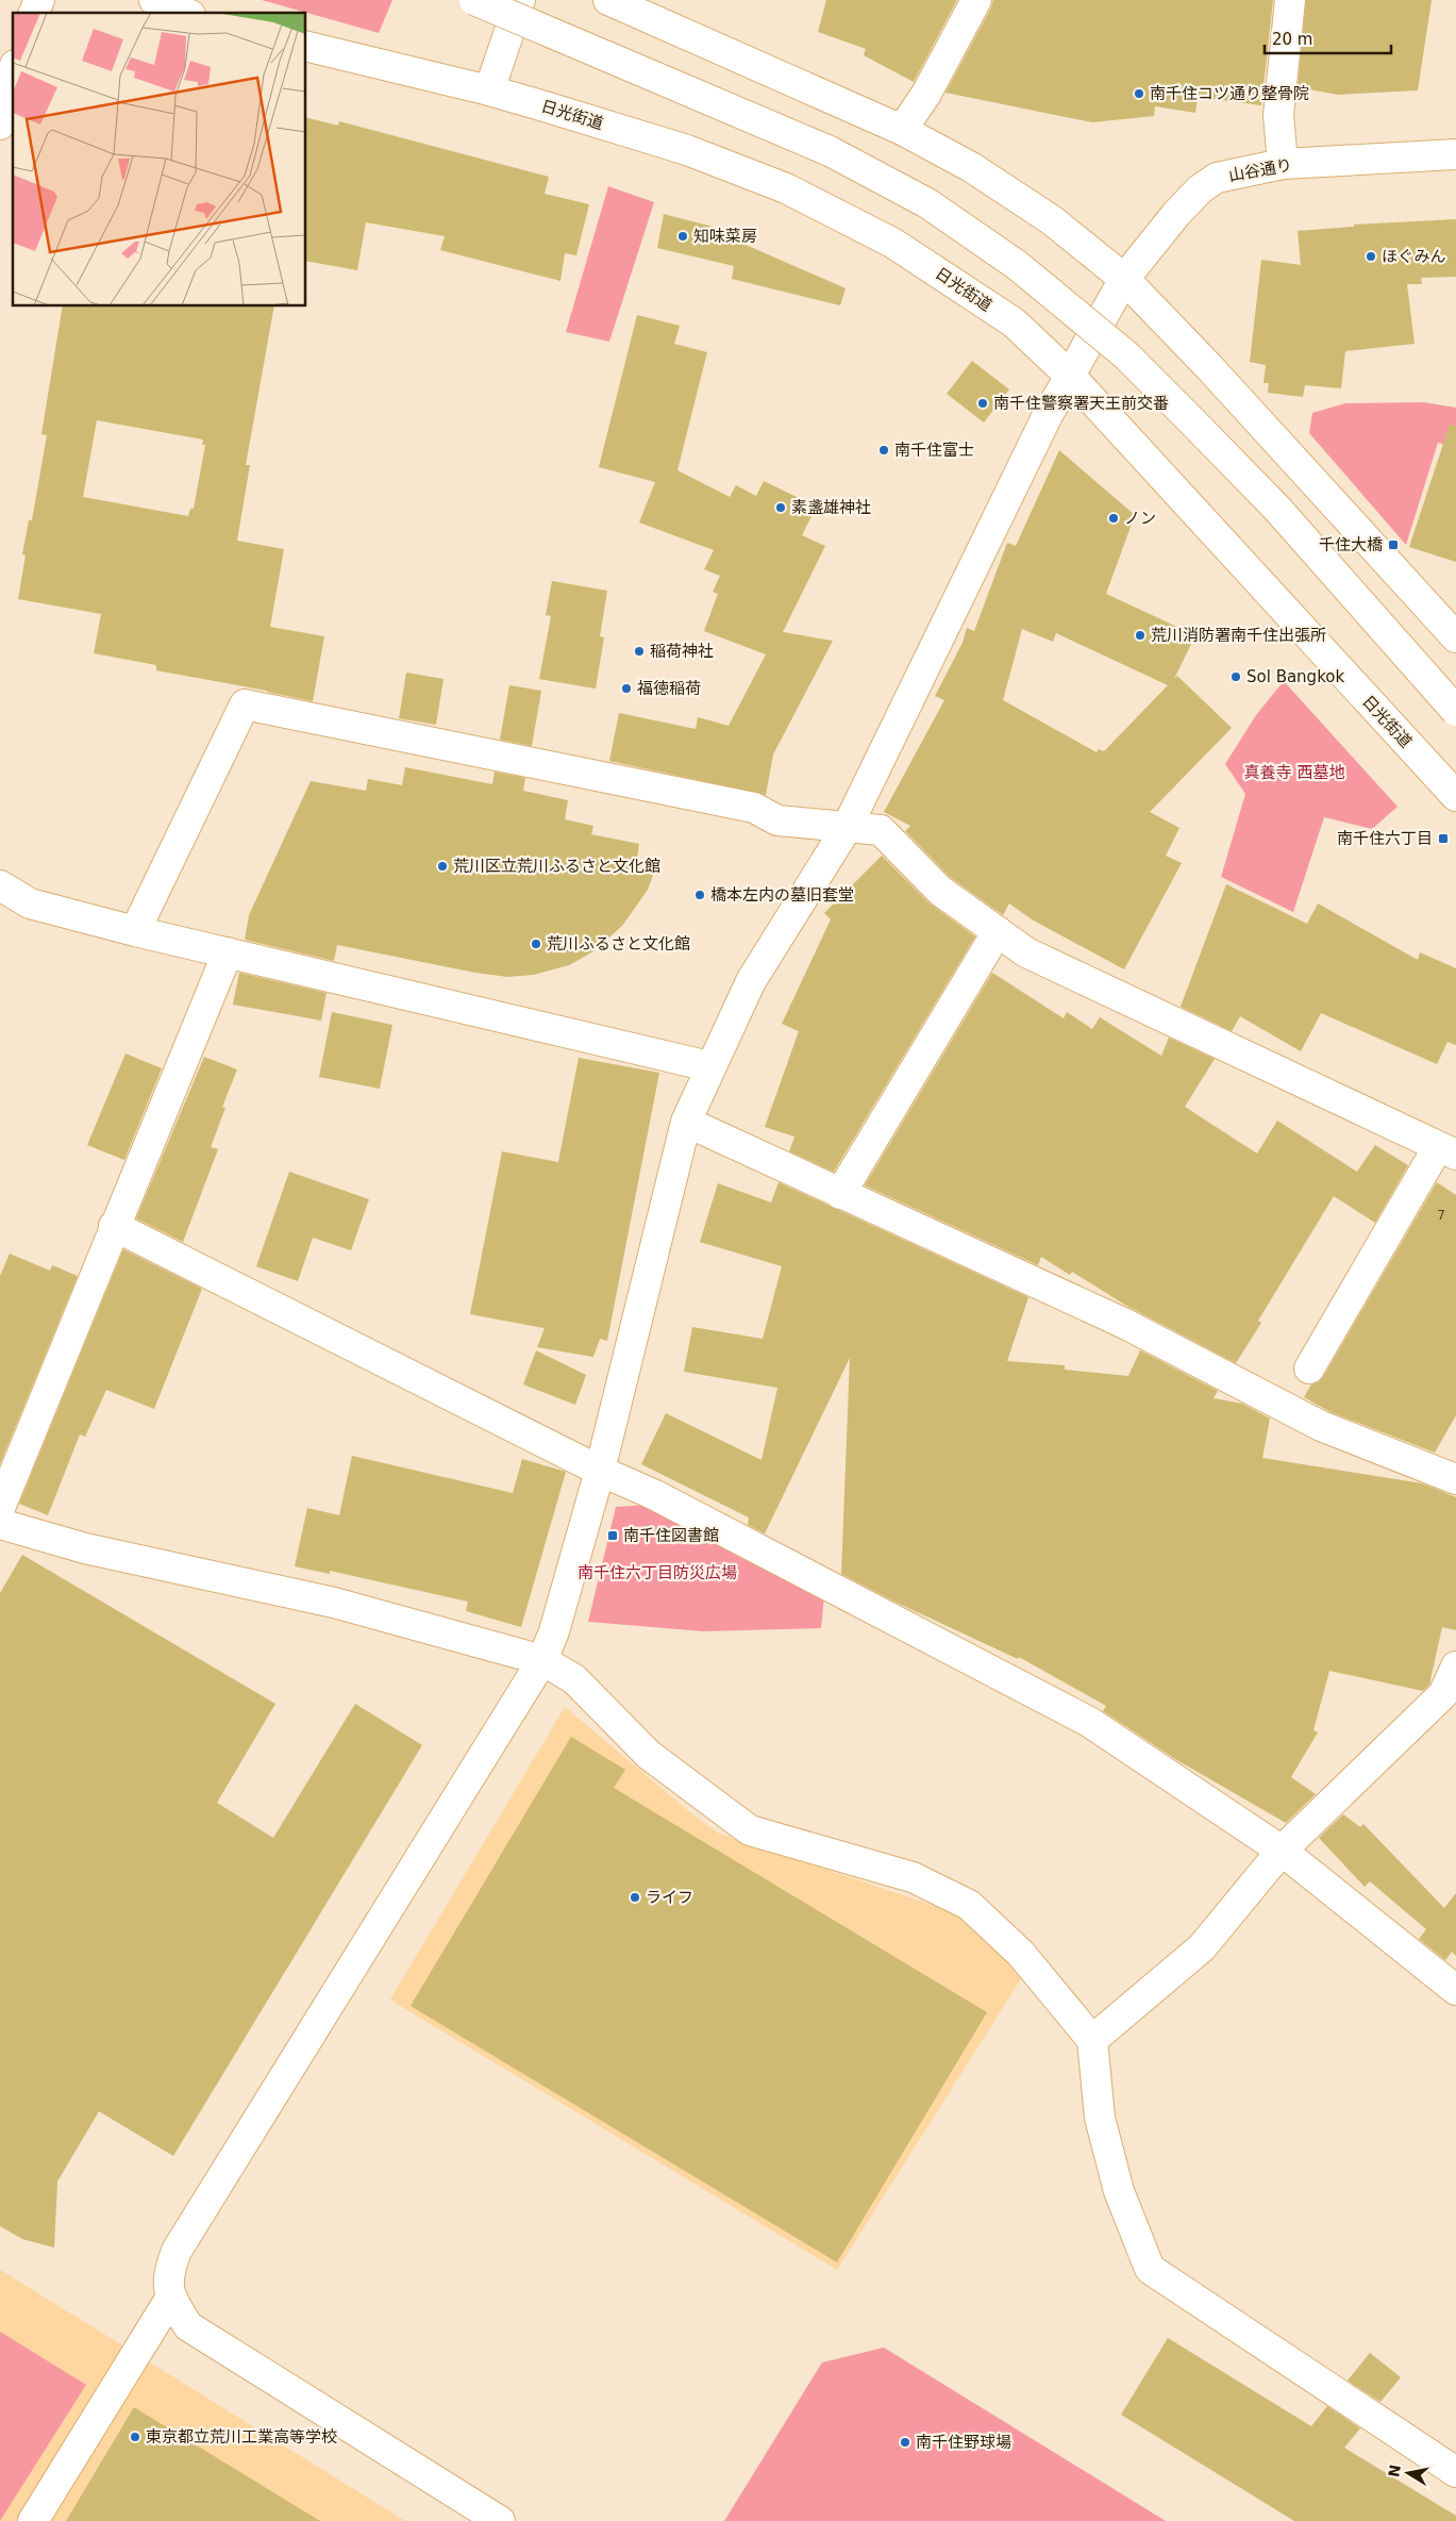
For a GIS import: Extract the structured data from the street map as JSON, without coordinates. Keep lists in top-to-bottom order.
{
  "streets": {
    "main road": ["日光街道", "山谷通り"]
  },
  "crossings": [
    ["日光街道", "山谷通り"]
  ],
  "parks": ["真養寺 西墓地", "南千住六丁目防災広場"],
  "places": {
    "other": [
      "南千住コツ通り整骨院",
      "知味菜房",
      "ほぐみん",
      "南千住警察署天王前交番",
      "南千住富士",
      "素盞雄神社",
      "ノン",
      "荒川消防署南千住出張所",
      "稲荷神社",
      "Sol Bangkok",
      "福徳稲荷",
      "荒川区立荒川ふるさと文化館",
      "橋本左内の墓旧套堂",
      "荒川ふるさと文化館",
      "ライフ",
      "東京都立荒川工業高等学校",
      "南千住野球場"
    ],
    "transit": ["千住大橋", "南千住六丁目", "南千住図書館"]
  },
  "house_numbers": ["7"],
  "scale_bar": "20 m",
  "north": "left"
}
